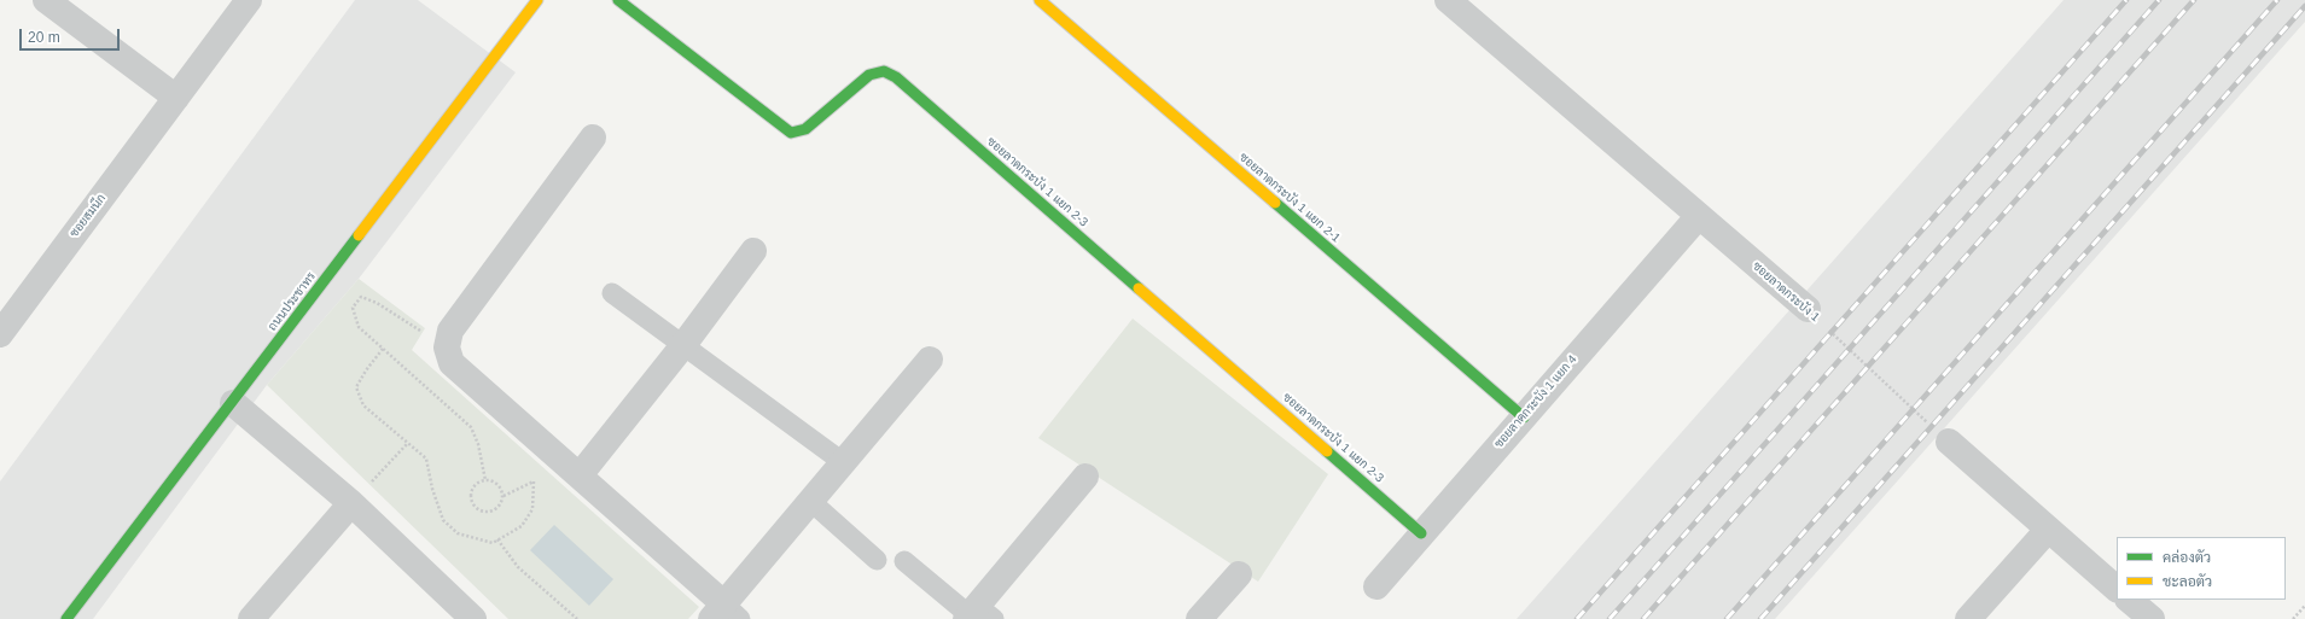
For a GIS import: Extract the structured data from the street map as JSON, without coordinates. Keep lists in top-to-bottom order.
{
  "streets": {
    "street": [
      "ซอยลาดกระบัง 1 แยก 2-3",
      "ซอยลาดกระบัง 1 แยก 2-1",
      "ซอยสมนึก",
      "ซอยลาดกระบัง 1",
      "ถนนประชาทร",
      "ซอยลาดกระบัง 1 แยก 4"
    ]
  },
  "crossings": [
    ["ซอยลาดกระบัง 1 แยก 2-3", "ซอยลาดกระบัง 1 แยก 4"],
    ["ซอยลาดกระบัง 1 แยก 2-1", "ซอยลาดกระบัง 1 แยก 4"],
    ["ซอยลาดกระบัง 1", "ซอยลาดกระบัง 1 แยก 4"]
  ],
  "legend": ["คล่องตัว", "ชะลอตัว"],
  "scale_bar": "20 m"
}
